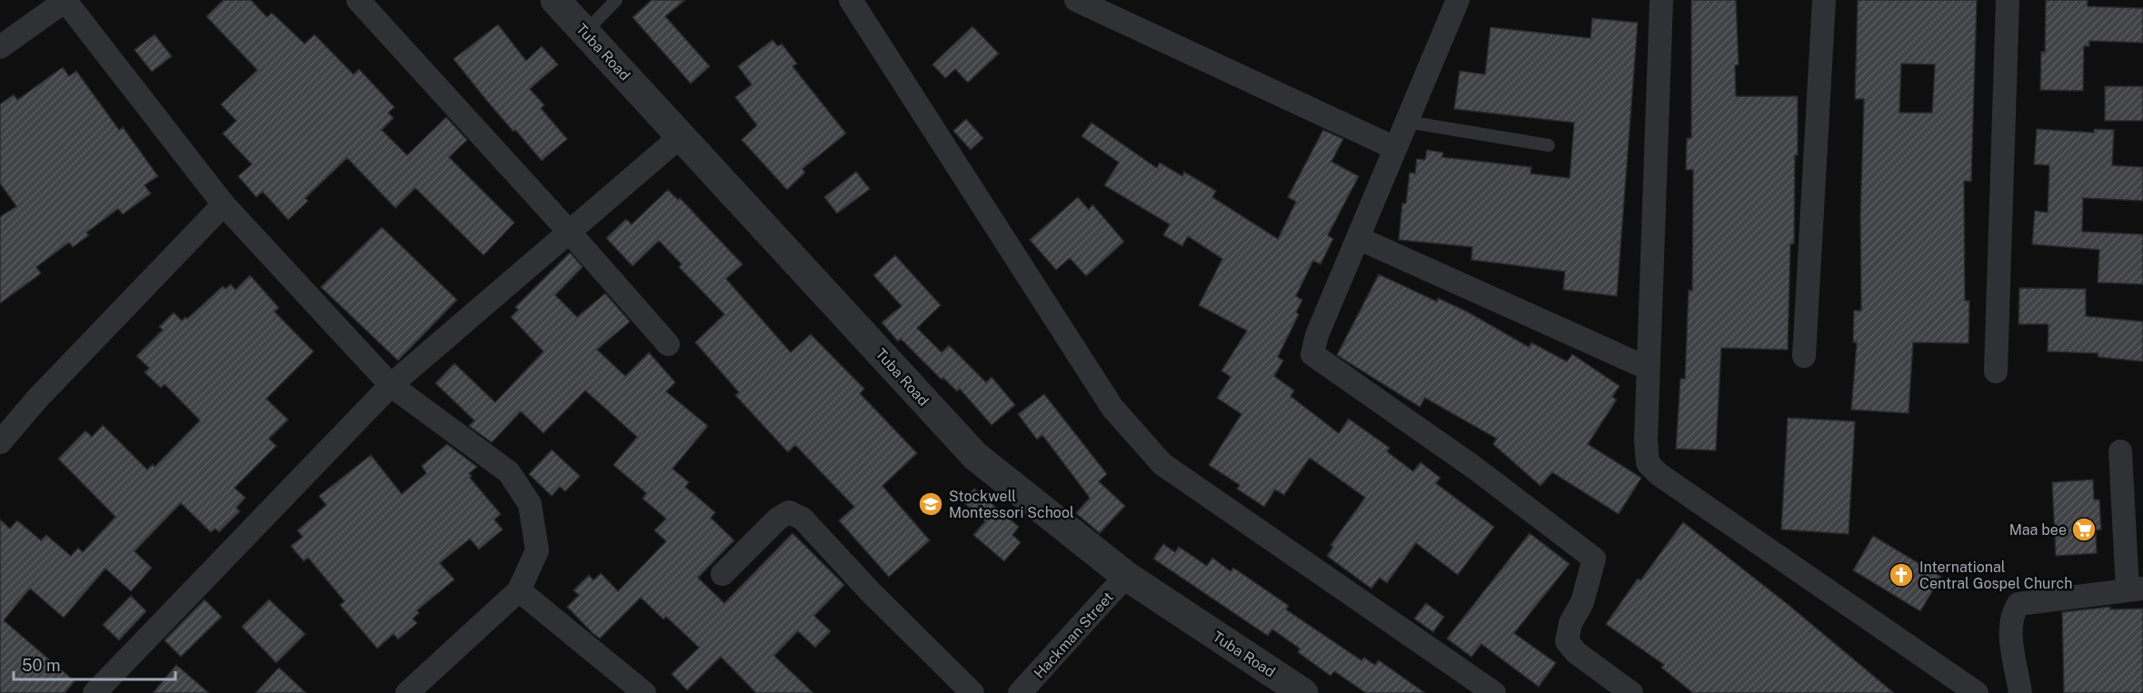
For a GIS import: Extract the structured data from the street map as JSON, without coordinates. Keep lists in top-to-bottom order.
{
  "streets": {
    "street": ["Tuba Road", "Hackman Street"]
  },
  "crossings": [
    ["Tuba Road", "Hackman Street"]
  ],
  "places": {
    "school or university": ["Stockwell Montessori School"],
    "supermarket": ["Maa bee"],
    "church": ["International Central Gospel Church"]
  },
  "scale_bar": "50 m"
}
